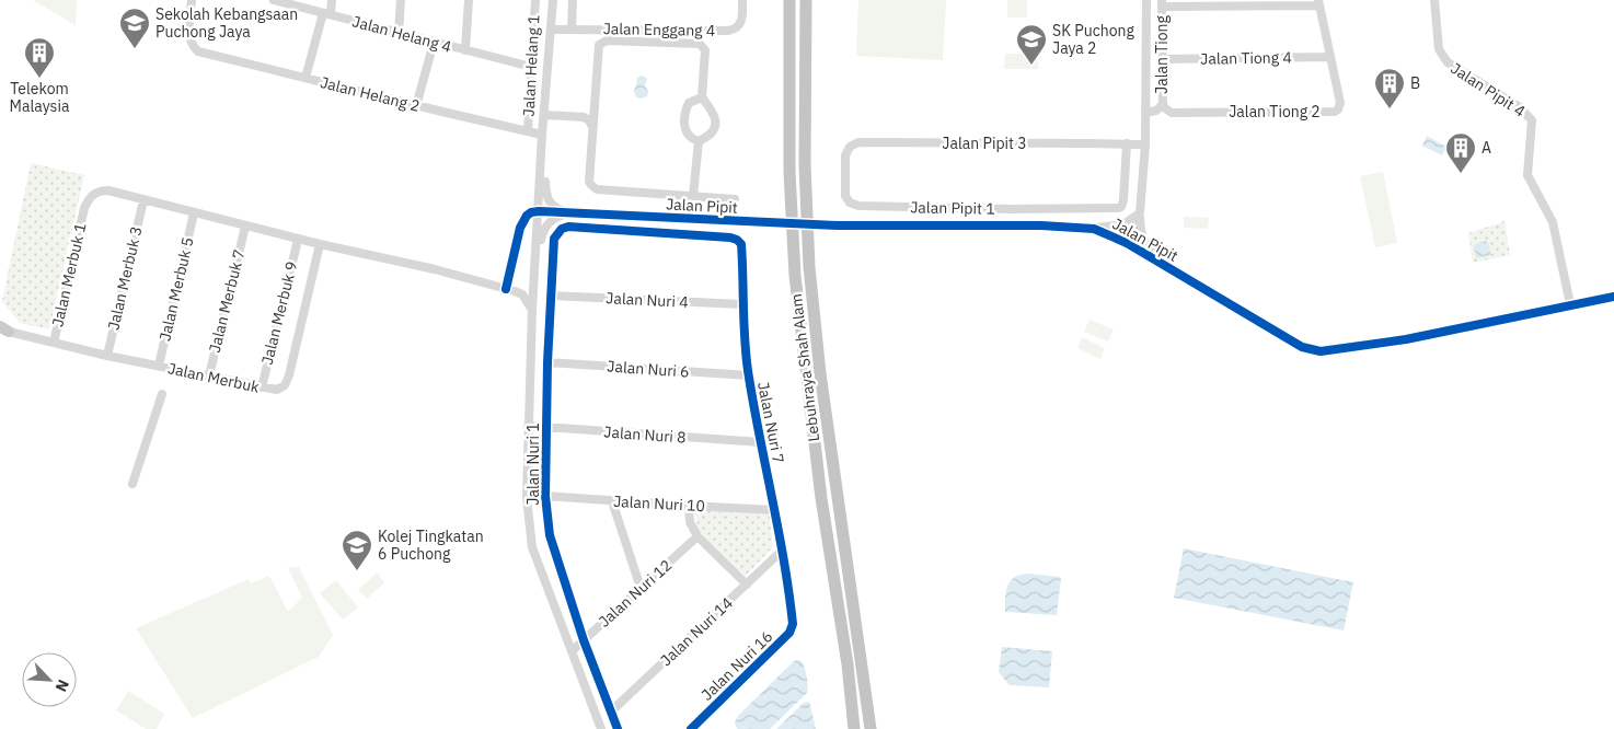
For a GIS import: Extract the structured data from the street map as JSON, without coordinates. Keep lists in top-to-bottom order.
{
  "streets": {
    "highway": ["Lebuhraya Shah Alam"],
    "street": [
      "Jalan Enggang 4",
      "Jalan Helang 4",
      "Jalan Tiong",
      "Jalan Tiong 4",
      "Jalan Helang 1",
      "Jalan Pipit 4",
      "Jalan Helang 2",
      "Jalan Tiong 2",
      "Jalan Pipit 3",
      "Jalan Pipit",
      "Jalan Pipit 1",
      "Jalan Merbuk 1",
      "Jalan Merbuk 3",
      "Jalan Merbuk 5",
      "Jalan Nuri 4",
      "Jalan Merbuk 7",
      "Jalan Merbuk 9",
      "Jalan Nuri 6",
      "Jalan Merbuk",
      "Jalan Nuri 7",
      "Jalan Nuri 8",
      "Jalan Nuri 1",
      "Jalan Nuri 10",
      "Jalan Nuri 12",
      "Jalan Nuri 14",
      "Jalan Nuri 16"
    ]
  },
  "crossings": [
    ["Jalan Helang 4", "Jalan Helang 1"],
    ["Jalan Tiong", "Jalan Tiong 4"],
    ["Jalan Tiong", "Jalan Tiong 2"],
    ["Jalan Tiong 4", "Jalan Tiong 2"],
    ["Jalan Helang 1", "Jalan Helang 2"],
    ["Jalan Pipit 4", "Jalan Pipit"],
    ["Jalan Pipit 3", "Jalan Pipit"],
    ["Jalan Pipit 3", "Jalan Pipit 1"],
    ["Jalan Merbuk 1", "Jalan Merbuk 3"],
    ["Jalan Merbuk 1", "Jalan Merbuk"],
    ["Jalan Merbuk 3", "Jalan Merbuk"],
    ["Jalan Merbuk 5", "Jalan Merbuk"],
    ["Jalan Nuri 4", "Jalan Nuri 7"],
    ["Jalan Nuri 4", "Jalan Nuri 1"],
    ["Jalan Merbuk 7", "Jalan Merbuk"],
    ["Jalan Merbuk 9", "Jalan Merbuk"],
    ["Jalan Nuri 6", "Jalan Nuri 7"],
    ["Jalan Nuri 6", "Jalan Nuri 1"],
    ["Jalan Nuri 7", "Jalan Nuri 8"],
    ["Jalan Nuri 7", "Jalan Nuri 1"],
    ["Jalan Nuri 7", "Jalan Nuri 10"],
    ["Jalan Nuri 7", "Jalan Nuri 14"],
    ["Jalan Nuri 7", "Jalan Nuri 16"],
    ["Jalan Nuri 8", "Jalan Nuri 1"],
    ["Jalan Nuri 1", "Jalan Nuri 10"],
    ["Jalan Nuri 1", "Jalan Nuri 12"],
    ["Jalan Nuri 1", "Jalan Nuri 14"]
  ],
  "places": {
    "school or university": ["Sekolah Kebangsaan Puchong Jaya", "SK Puchong Jaya 2", "Kolej Tingkatan 6 Puchong"],
    "building": ["Telekom Malaysia", "B", "A"]
  },
  "north": "bottom right"
}
